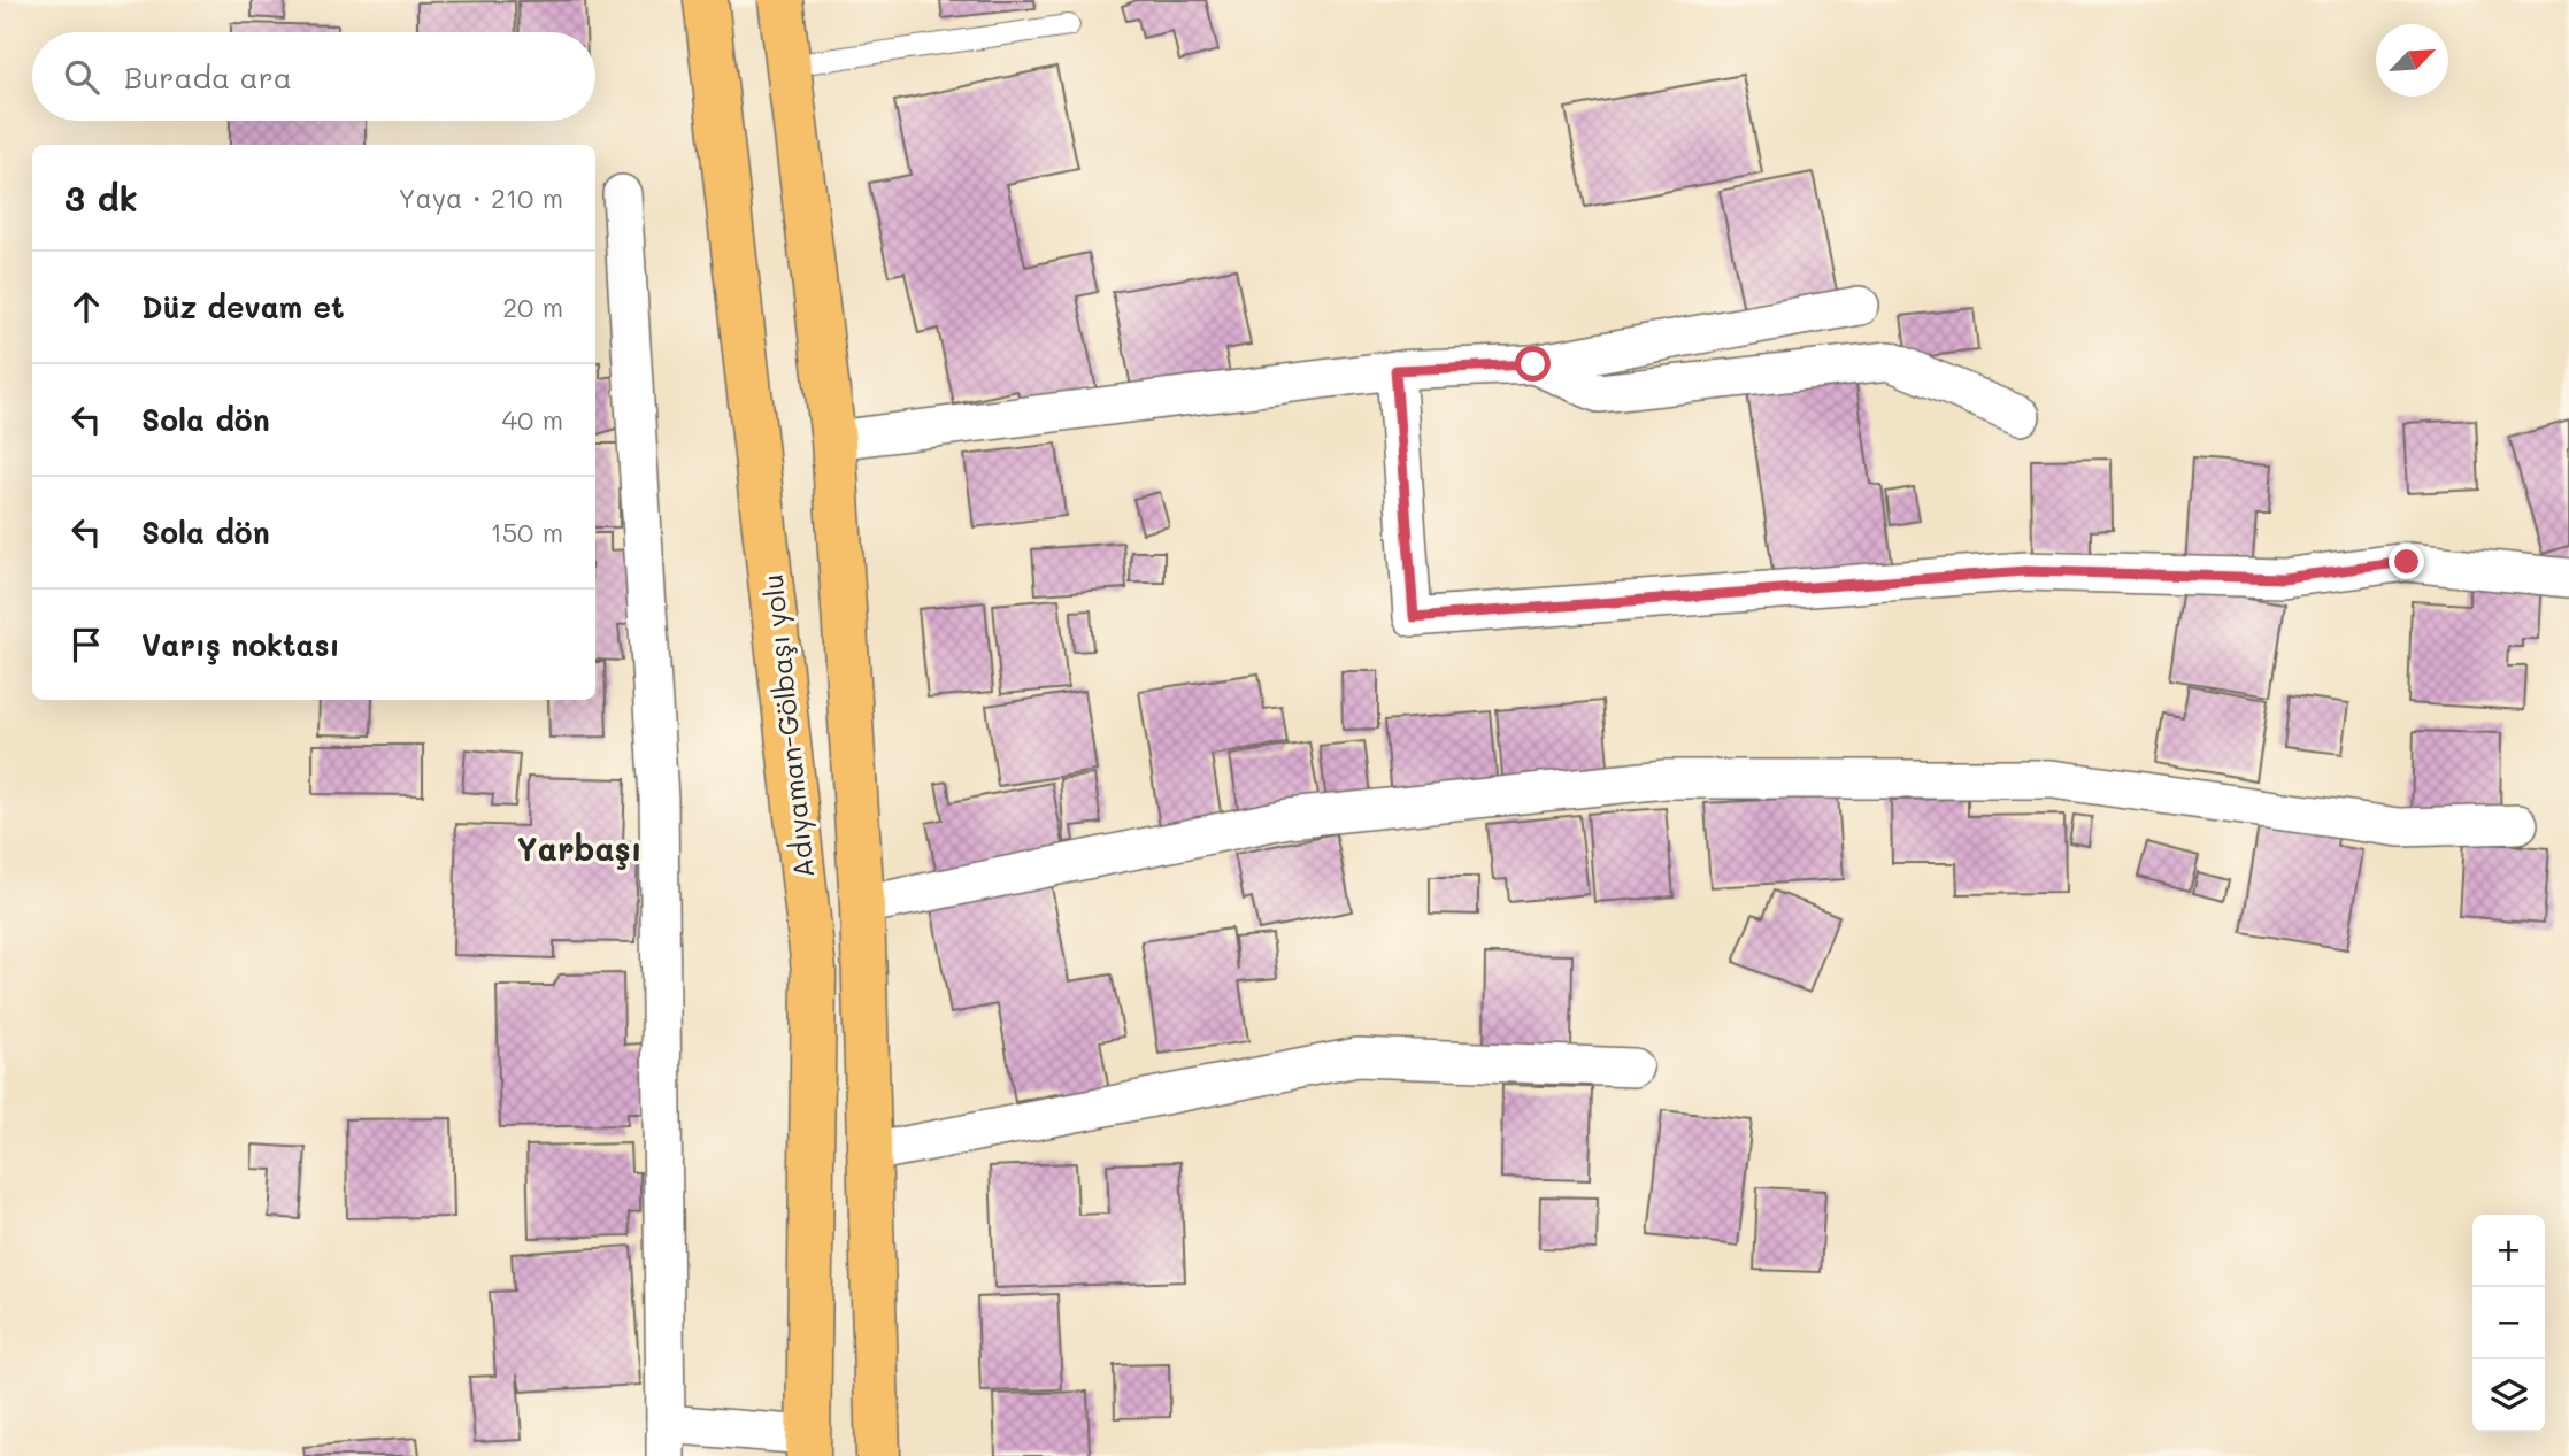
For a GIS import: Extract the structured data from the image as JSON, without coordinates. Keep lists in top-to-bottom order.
{
  "streets": {
    "highway": ["Adıyaman-Gölbaşı yolu"]
  },
  "districts": ["Yarbaşı"],
  "north": "top right",
  "page": {
    "search": "Burada ara",
    "heading": ["3 dk", "Yaya · 210 m"],
    "list": [
      ["Düz devam et", "20 m"],
      ["Sola dön", "40 m"],
      ["Sola dön", "150 m"],
      "Varış noktası"
    ],
    "map_buttons": ["+", "−"]
  }
}
